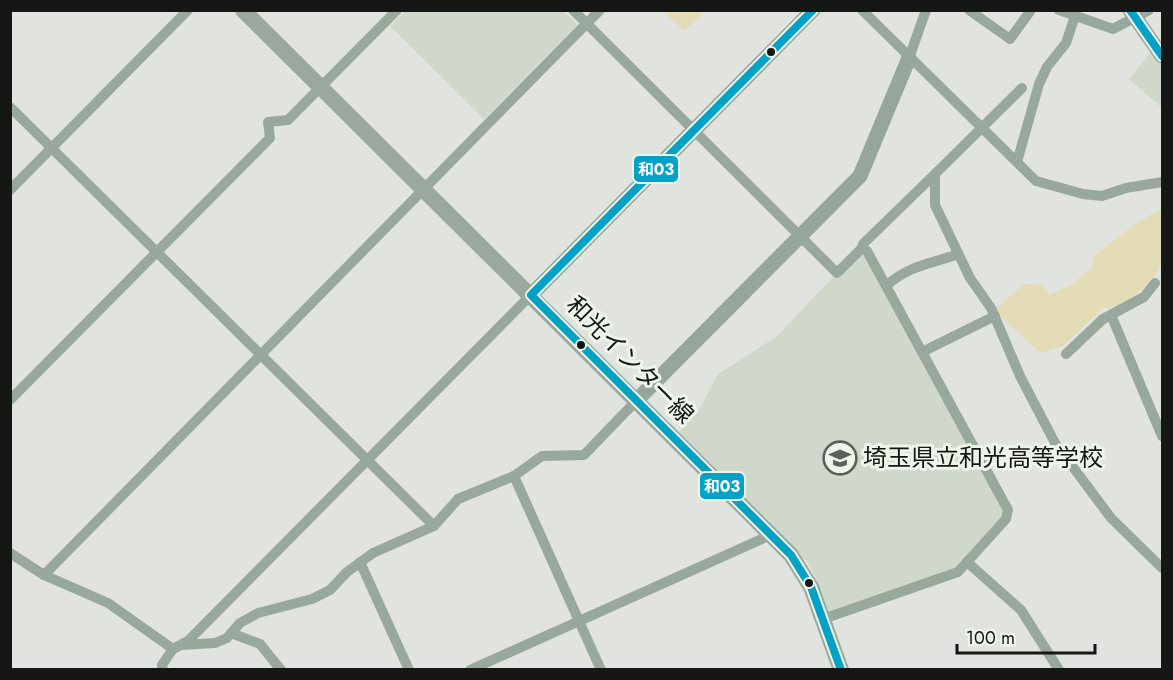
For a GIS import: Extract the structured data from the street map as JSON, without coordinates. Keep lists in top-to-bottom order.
{
  "streets": {
    "main road": ["和光インター線"]
  },
  "places": {
    "school or university": ["埼玉県立和光高等学校"]
  },
  "lines": ["transit line 和03"],
  "scale_bar": "100 m"
}
